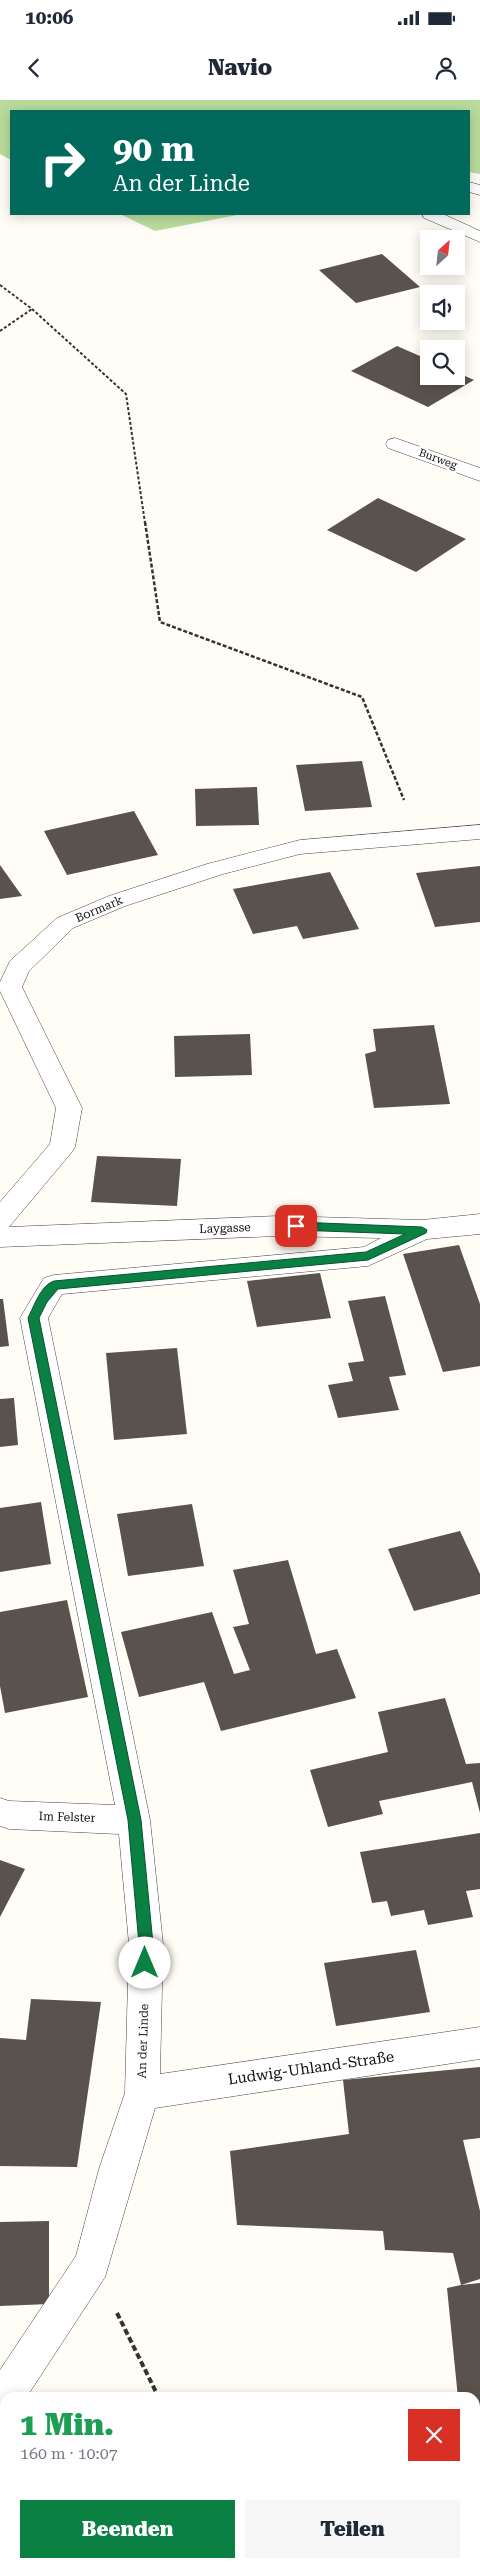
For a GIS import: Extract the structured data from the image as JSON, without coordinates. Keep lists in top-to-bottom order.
{
  "streets": {
    "street": [
      "Burweg",
      "Bormark",
      "Laygasse",
      "Im Felster",
      "An der Linde",
      "Ludwig-Uhland-Straße"
    ]
  },
  "crossings": [
    ["Laygasse", "An der Linde"],
    ["Im Felster", "An der Linde"],
    ["An der Linde", "Ludwig-Uhland-Straße"]
  ],
  "north": "top right",
  "page": {
    "status": "10:06",
    "header": "Navio",
    "turn": ["90 m", "An der Linde"],
    "heading": ["1 Min.", "160 m · 10:07"],
    "buttons": ["Beenden", "Teilen"]
  }
}
